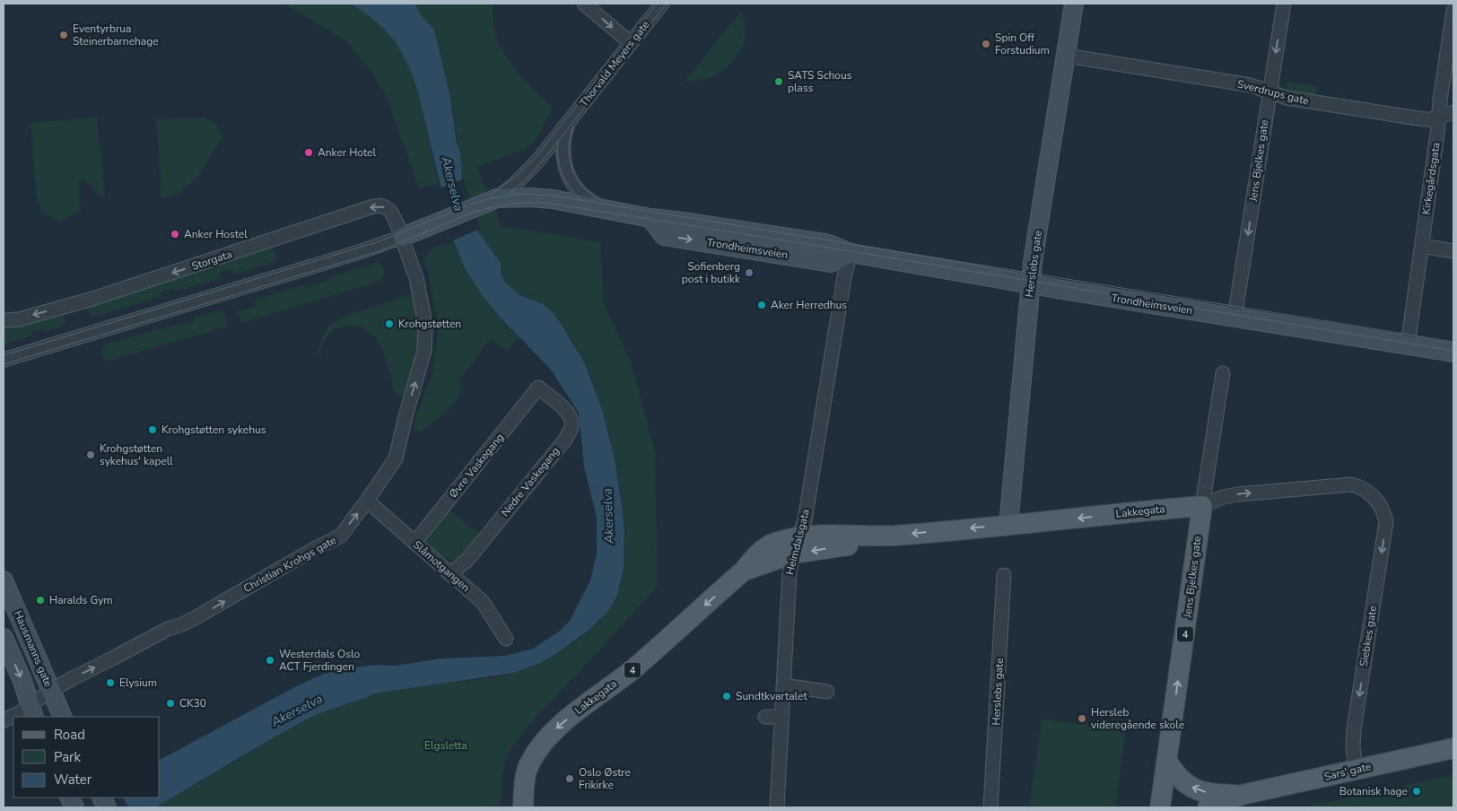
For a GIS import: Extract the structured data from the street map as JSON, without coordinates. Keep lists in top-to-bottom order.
{
  "streets": {
    "main road": [
      "Jens Bjelkes gate",
      "Lakkegata",
      "4",
      "Sars' gate"
    ],
    "street": [
      "Thorvald Meyers gate",
      "Sverdrups gate",
      "Kirkegårdsgata",
      "Trondheimsveien",
      "Storgata",
      "Herslebs gate",
      "Øvre Vaskegang",
      "Nedre Vaskegang",
      "Heimdalsgata",
      "Christian Krohgs gate",
      "Slåmotgangen",
      "Siebkes gate",
      "Hausmanns gate"
    ]
  },
  "crossings": [
    ["Thorvald Meyers gate", "Trondheimsveien"],
    ["Sverdrups gate", "Jens Bjelkes gate"],
    ["Sverdrups gate", "Kirkegårdsgata"],
    ["Sverdrups gate", "Herslebs gate"],
    ["Jens Bjelkes gate", "Trondheimsveien"],
    ["Jens Bjelkes gate", "Lakkegata"],
    ["Jens Bjelkes gate", "Sars' gate"],
    ["Kirkegårdsgata", "Trondheimsveien"],
    ["Trondheimsveien", "Herslebs gate"],
    ["Trondheimsveien", "Heimdalsgata"],
    ["Storgata", "Christian Krohgs gate"],
    ["Herslebs gate", "Lakkegata"],
    ["Øvre Vaskegang", "Nedre Vaskegang"],
    ["Øvre Vaskegang", "Slåmotgangen"],
    ["Nedre Vaskegang", "Slåmotgangen"],
    ["Lakkegata", "Heimdalsgata"],
    ["Lakkegata", "Siebkes gate"],
    ["Christian Krohgs gate", "Slåmotgangen"],
    ["Christian Krohgs gate", "Hausmanns gate"],
    ["Siebkes gate", "Sars' gate"]
  ],
  "one_way": ["Christian Krohgs gate", "Siebkes gate"],
  "water": ["Akerselva"],
  "parks": ["Elgsletta"],
  "places": [
    "Eventyrbrua Steinerbarnehage",
    "Spin Off Forstudium",
    "SATS Schous plass",
    "Anker Hotel",
    "Anker Hostel",
    "Sofienberg post i butikk",
    "Aker Herredhus",
    "Krohgstøtten",
    "Krohgstøtten sykehus",
    "Krohgstøtten sykehus' kapell",
    "Haralds Gym",
    "Westerdals Oslo ACT Fjerdingen",
    "Elysium",
    "Sundtkvartalet",
    "CK30",
    "Hersleb videregående skole",
    "Oslo Østre Frikirke",
    "Botanisk hage"
  ],
  "legend": ["Road", "Park", "Water"]
}
